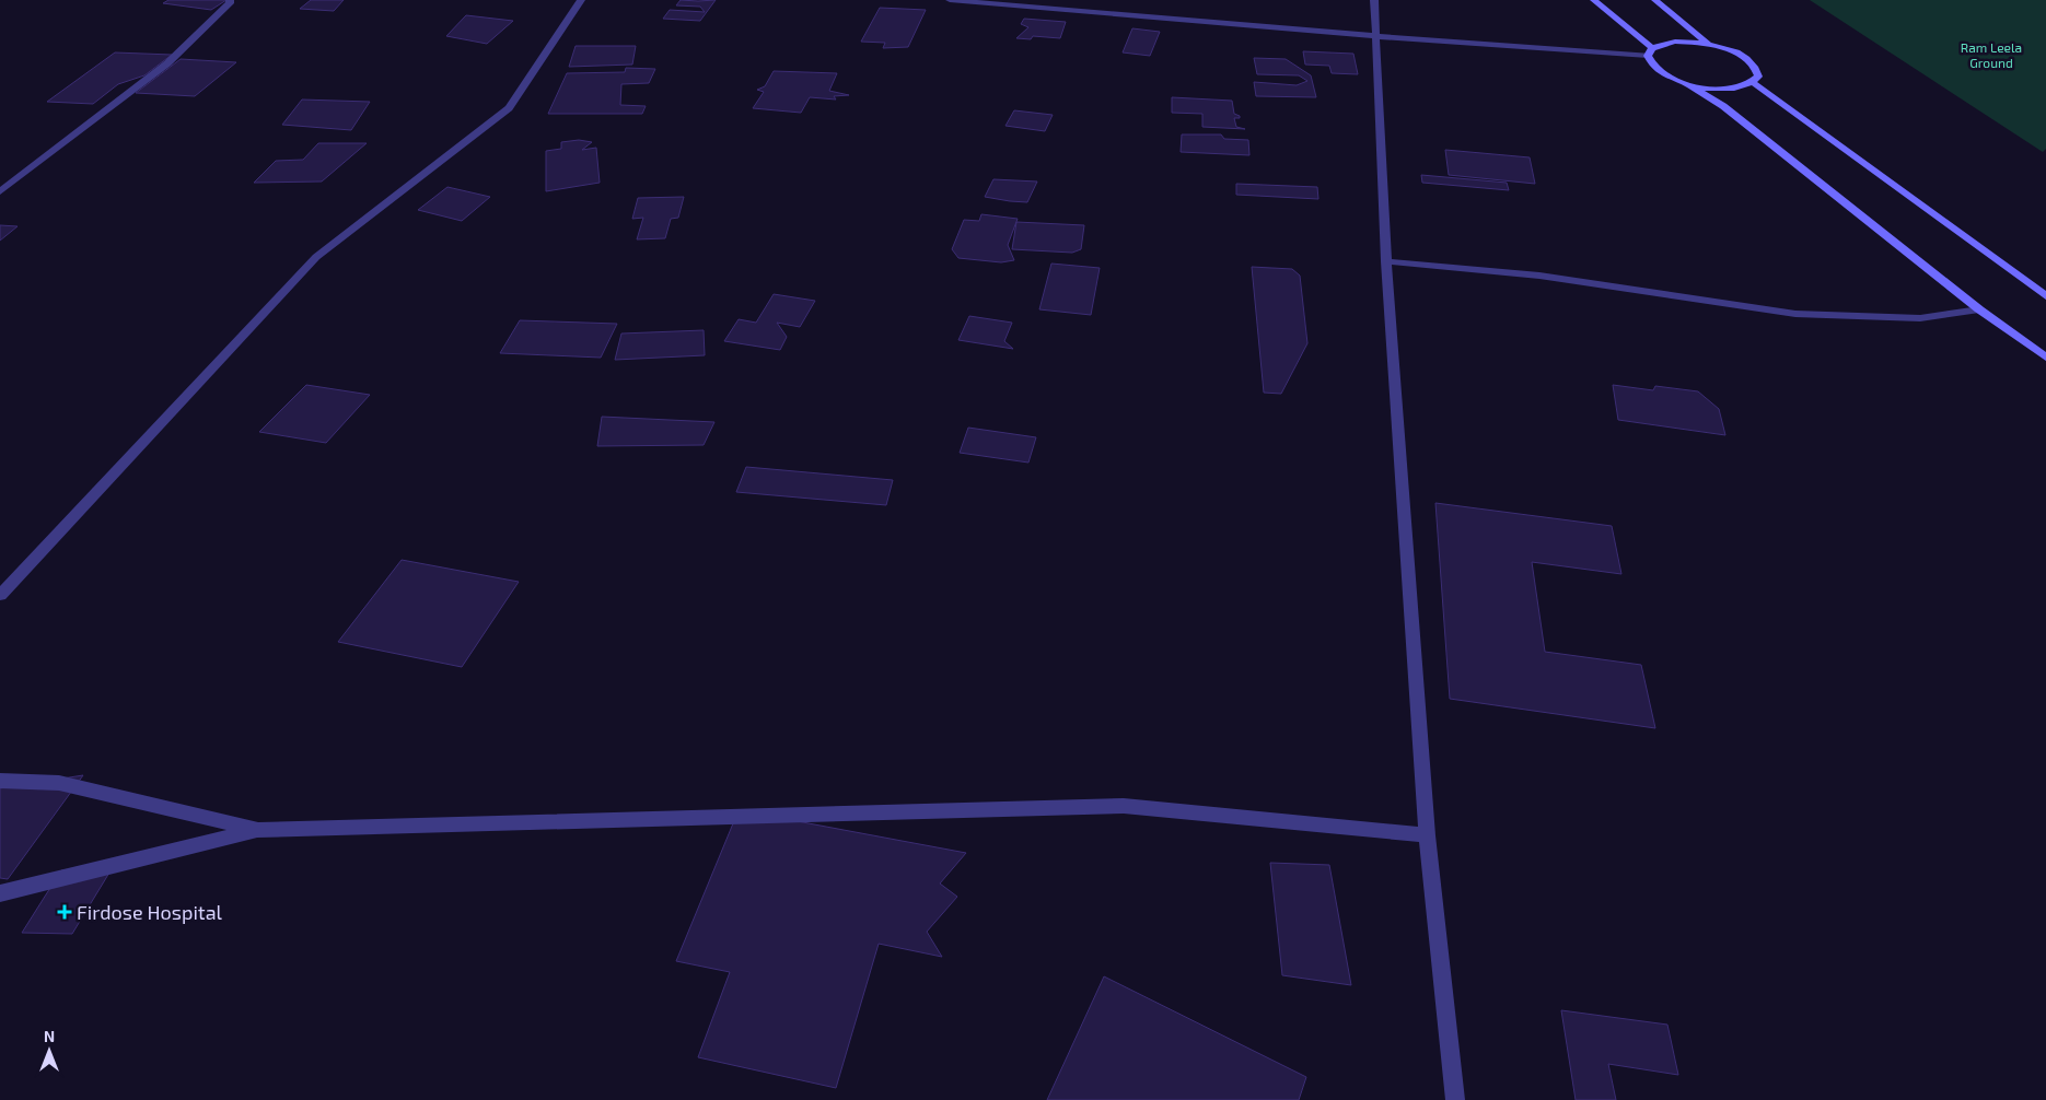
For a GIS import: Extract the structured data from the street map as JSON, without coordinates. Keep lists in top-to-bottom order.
{
  "parks": ["Ram Leela Ground"],
  "places": {
    "health": ["Firdose Hospital"]
  },
  "north": "top"
}
